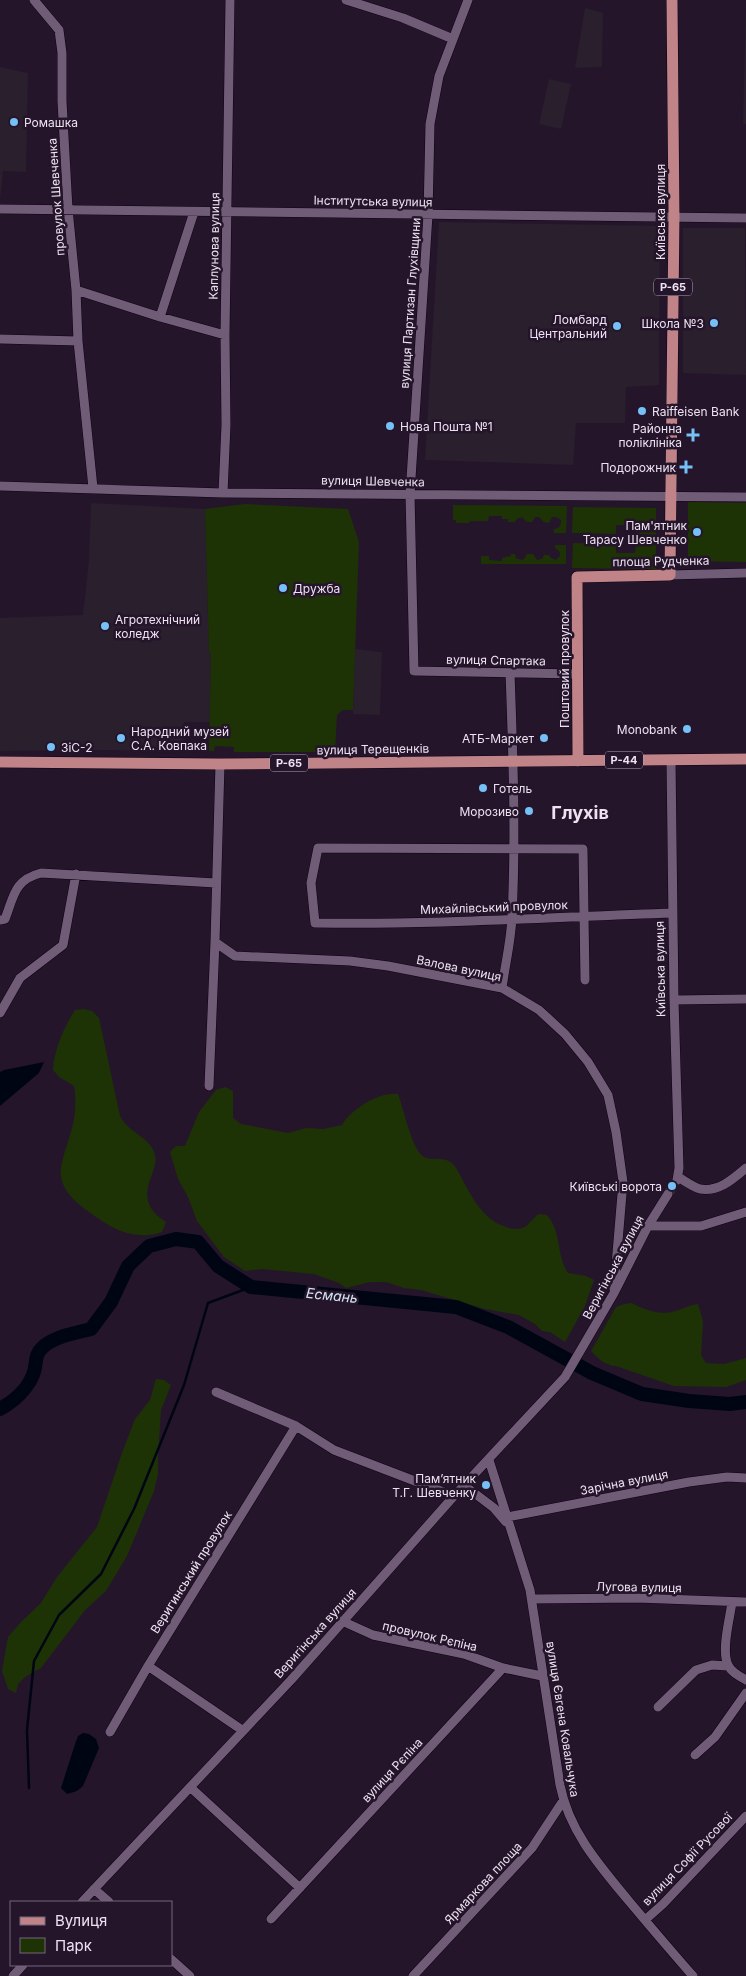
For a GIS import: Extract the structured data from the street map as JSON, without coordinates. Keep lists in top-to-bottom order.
{
  "streets": {
    "main road": [
      "Київська вулиця",
      "Р-65",
      "площа Рудченка",
      "Поштовий провулок",
      "вулиця Терещенків",
      "Р-44"
    ],
    "street": [
      "провулок Шевченка",
      "Інститутська вулиця",
      "Каплунова вулиця",
      "вулиця Партизан Глухівщини",
      "вулиця Шевченка",
      "вулиця Спартака",
      "Михайлівський провулок",
      "Валова вулиця",
      "Веригінська вулиця",
      "Зарічна вулиця",
      "Веригинський провулок",
      "Лугова вулиця",
      "провулок Рєпіна",
      "вулиця Євгена Ковальчука",
      "вулиця Рєпіна",
      "вулиця Софії Русової",
      "Ярмаркова площа"
    ]
  },
  "crossings": [
    ["провулок Шевченка", "Інститутська вулиця"],
    ["провулок Шевченка", "вулиця Шевченка"],
    ["Інститутська вулиця", "Київська вулиця"],
    ["Інститутська вулиця", "Каплунова вулиця"],
    ["Інститутська вулиця", "вулиця Партизан Глухівщини"],
    ["Київська вулиця", "вулиця Шевченка"],
    ["Київська вулиця", "площа Рудченка"],
    ["Київська вулиця", "вулиця Терещенків"],
    ["Київська вулиця", "Михайлівський провулок"],
    ["Каплунова вулиця", "вулиця Шевченка"],
    ["вулиця Партизан Глухівщини", "вулиця Шевченка"],
    ["вулиця Партизан Глухівщини", "вулиця Спартака"],
    ["площа Рудченка", "Поштовий провулок"],
    ["вулиця Спартака", "Поштовий провулок"],
    ["Поштовий провулок", "вулиця Терещенків"],
    ["Валова вулиця", "Веригінська вулиця"],
    ["Веригінська вулиця", "провулок Рєпіна"],
    ["Веригінська вулиця", "вулиця Євгена Ковальчука"],
    ["Зарічна вулиця", "вулиця Євгена Ковальчука"],
    ["Лугова вулиця", "вулиця Євгена Ковальчука"],
    ["провулок Рєпіна", "вулиця Євгена Ковальчука"],
    ["провулок Рєпіна", "вулиця Рєпіна"],
    ["вулиця Євгена Ковальчука", "вулиця Софії Русової"],
    ["вулиця Євгена Ковальчука", "Ярмаркова площа"]
  ],
  "districts": ["Глухів"],
  "water": ["Есмань"],
  "places": {
    "other": [
      "Ромашка",
      "Школа №3",
      "Ломбард Центральний",
      "Raiffeisen Bank",
      "Нова Пошта №1",
      "Пам'ятник Тарасу Шевченко",
      "Дружба",
      "Агротехнічний коледж",
      "Monobank",
      "Народний музей С.А. Ковпака",
      "АТБ-Маркет",
      "ЗіС-2",
      "Готель",
      "Морозиво",
      "Київські ворота",
      "Пам’ятник Т.Г. Шевченку"
    ],
    "health": ["Районна поліклініка", "Подорожник"]
  },
  "legend": ["Вулиця", "Парк"]
}
